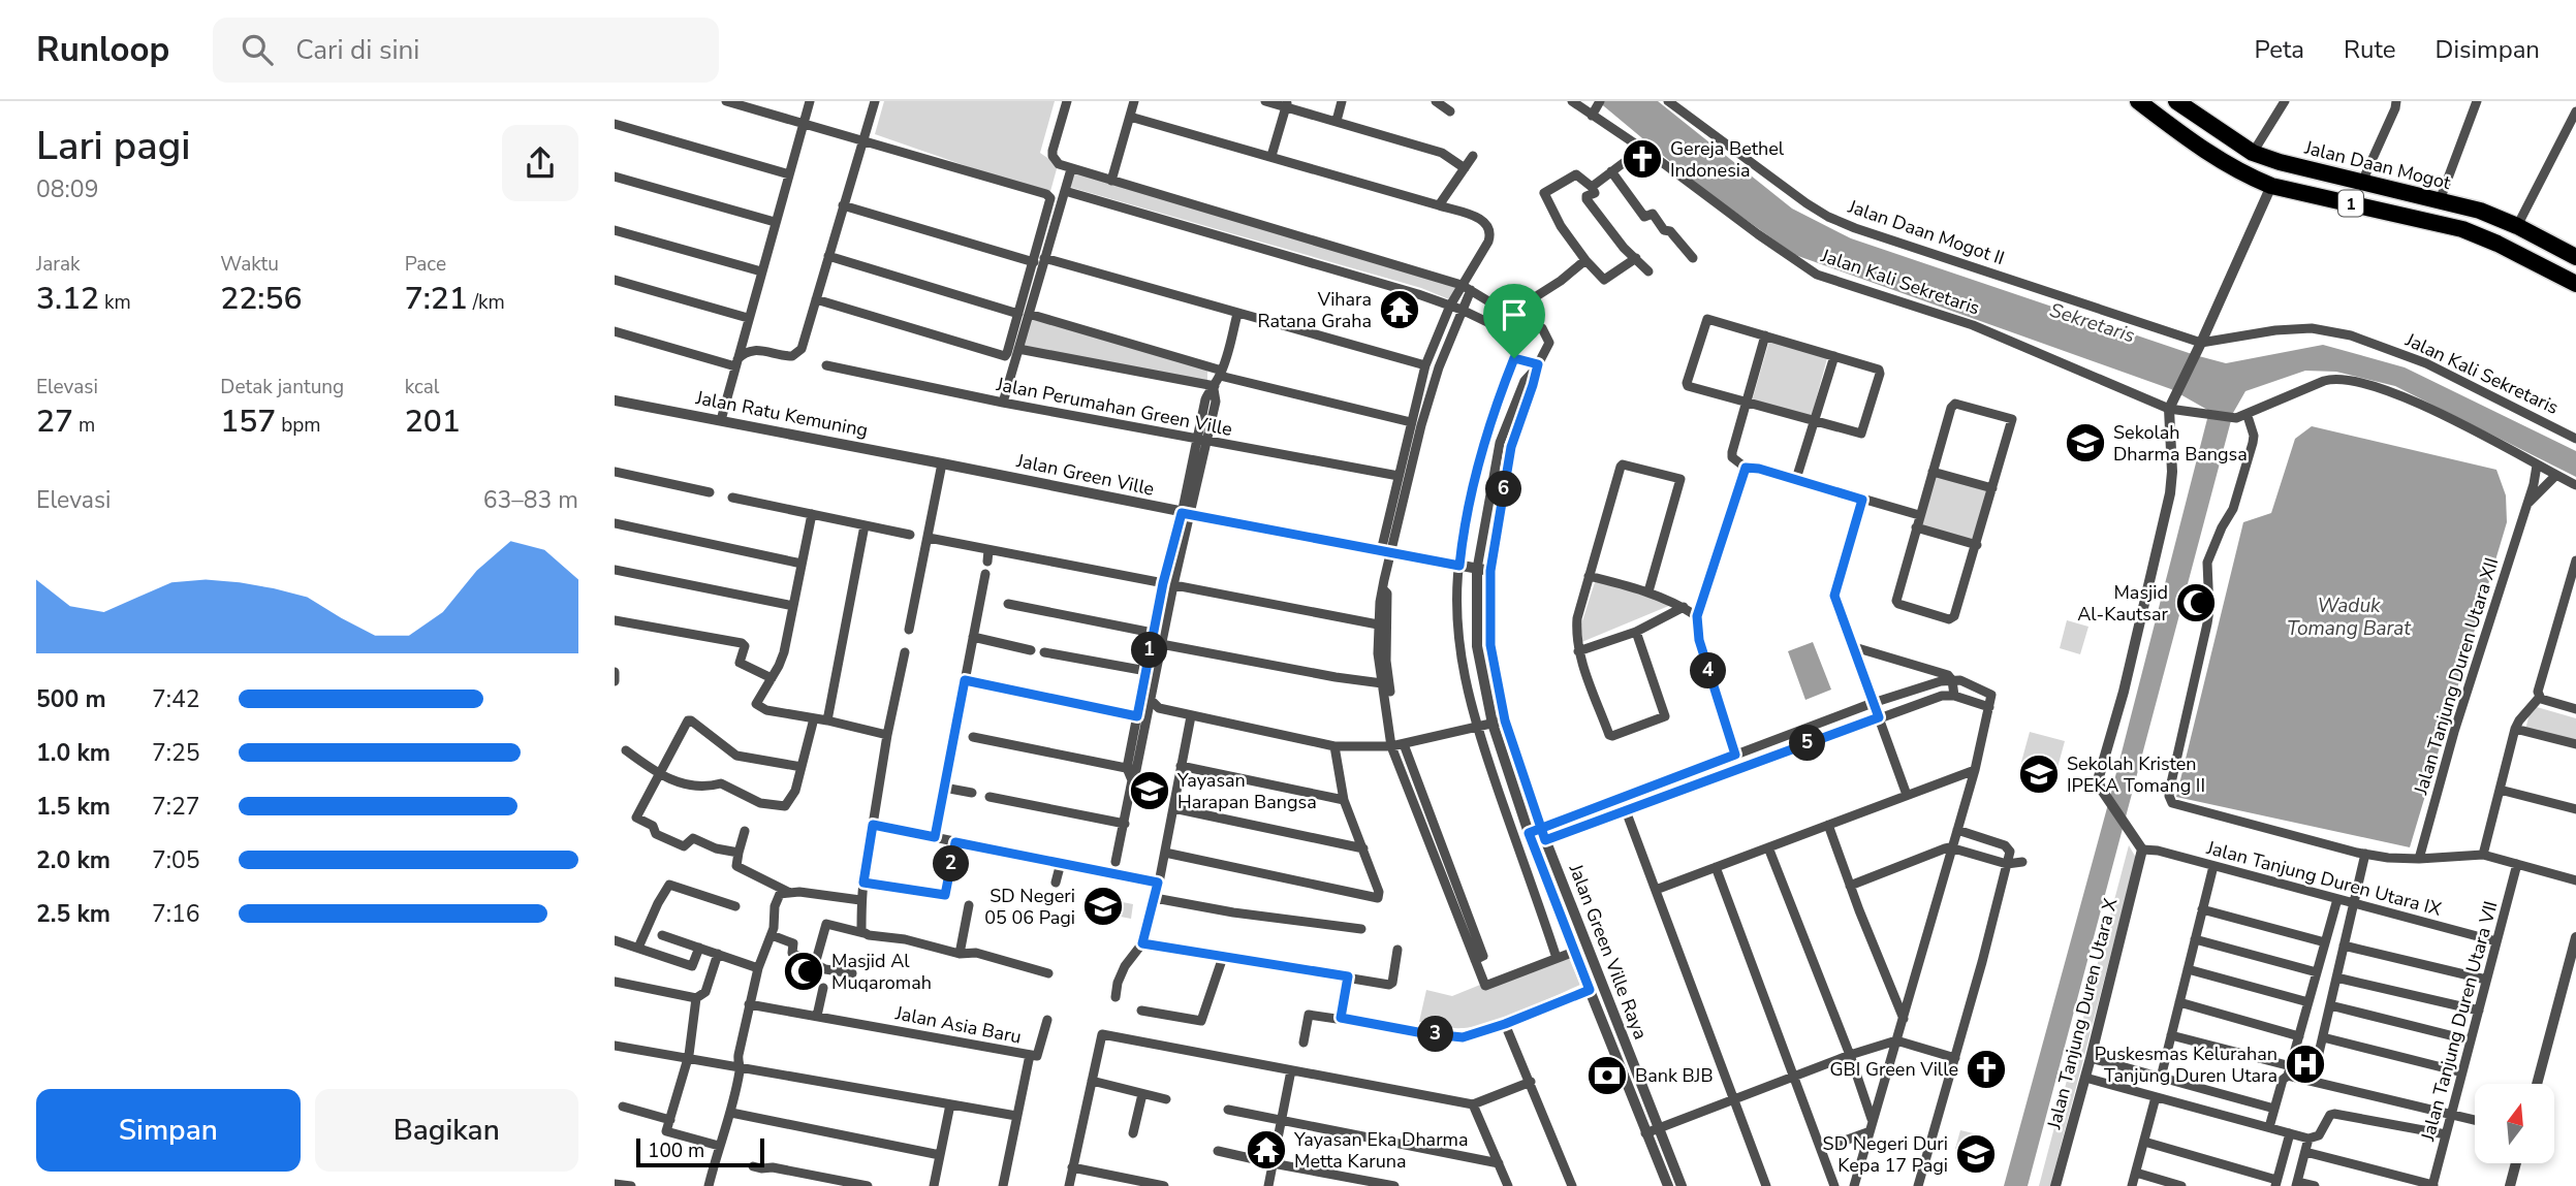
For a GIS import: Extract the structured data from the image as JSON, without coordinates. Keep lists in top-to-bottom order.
{
  "streets": {
    "highway": ["Jalan Daan Mogot", "1"],
    "street": [
      "Jalan Daan Mogot II",
      "Jalan Kali Sekretaris",
      "Jalan Perumahan Green Ville",
      "Jalan Ratu Kemuning",
      "Jalan Green Ville",
      "Jalan Tanjung Duren Utara XII",
      "Jalan Tanjung Duren Utara IX",
      "Jalan Green Ville Raya",
      "Jalan Tanjung Duren Utara X",
      "Jalan Tanjung Duren Utara VII",
      "Jalan Asia Baru"
    ]
  },
  "crossings": [
    ["Jalan Daan Mogot II", "Jalan Kali Sekretaris"],
    ["Jalan Kali Sekretaris", "Jalan Tanjung Duren Utara XII"],
    ["Jalan Ratu Kemuning", "Jalan Green Ville"],
    ["Jalan Green Ville", "Jalan Green Ville Raya"],
    ["Jalan Tanjung Duren Utara IX", "Jalan Tanjung Duren Utara X"],
    ["Jalan Tanjung Duren Utara IX", "Jalan Tanjung Duren Utara VII"]
  ],
  "water": ["Sekretaris", "Waduk Tomang Barat"],
  "places": {
    "church": ["Gereja Bethel Indonesia", "GBI Green Ville"],
    "temple": ["Vihara Ratana Graha", "Yayasan Eka Dharma Metta Karuna"],
    "school or university": [
      "Sekolah Dharma Bangsa",
      "Sekolah Kristen IPEKA Tomang II",
      "Yayasan Harapan Bangsa",
      "SD Negeri 05 06 Pagi",
      "SD Negeri Duri Kepa 17 Pagi"
    ],
    "mosque": ["Masjid Al-Kautsar", "Masjid Al Muqaromah"],
    "hospital": ["Puskesmas Kelurahan Tanjung Duren Utara"],
    "bank": ["Bank BJB"]
  },
  "scale_bar": "100 m",
  "north": "top",
  "page": {
    "header": "Runloop",
    "search": "Cari di sini",
    "nav": ["Peta", "Rute", "Disimpan"],
    "heading": ["Lari pagi", "08:09"],
    "stats": [
      ["Jarak", "3.12 km"],
      ["Waktu", "22:56"],
      ["Pace", "7:21 /km"],
      ["Elevasi", "27 m"],
      ["Detak jantung", "157 bpm"],
      ["kcal", "201"]
    ],
    "chart": ["Elevasi", "63–83 m"],
    "pins": [
      "6",
      "1",
      "4",
      "5",
      "2",
      "3"
    ],
    "list": [
      {
        "name": "500 m",
        "note": "7:42"
      },
      {
        "name": "1.0 km",
        "note": "7:25"
      },
      {
        "name": "1.5 km",
        "note": "7:27"
      },
      {
        "name": "2.0 km",
        "note": "7:05"
      },
      {
        "name": "2.5 km",
        "note": "7:16"
      }
    ],
    "buttons": ["Simpan", "Bagikan"],
    "scale": "100 m"
  }
}
